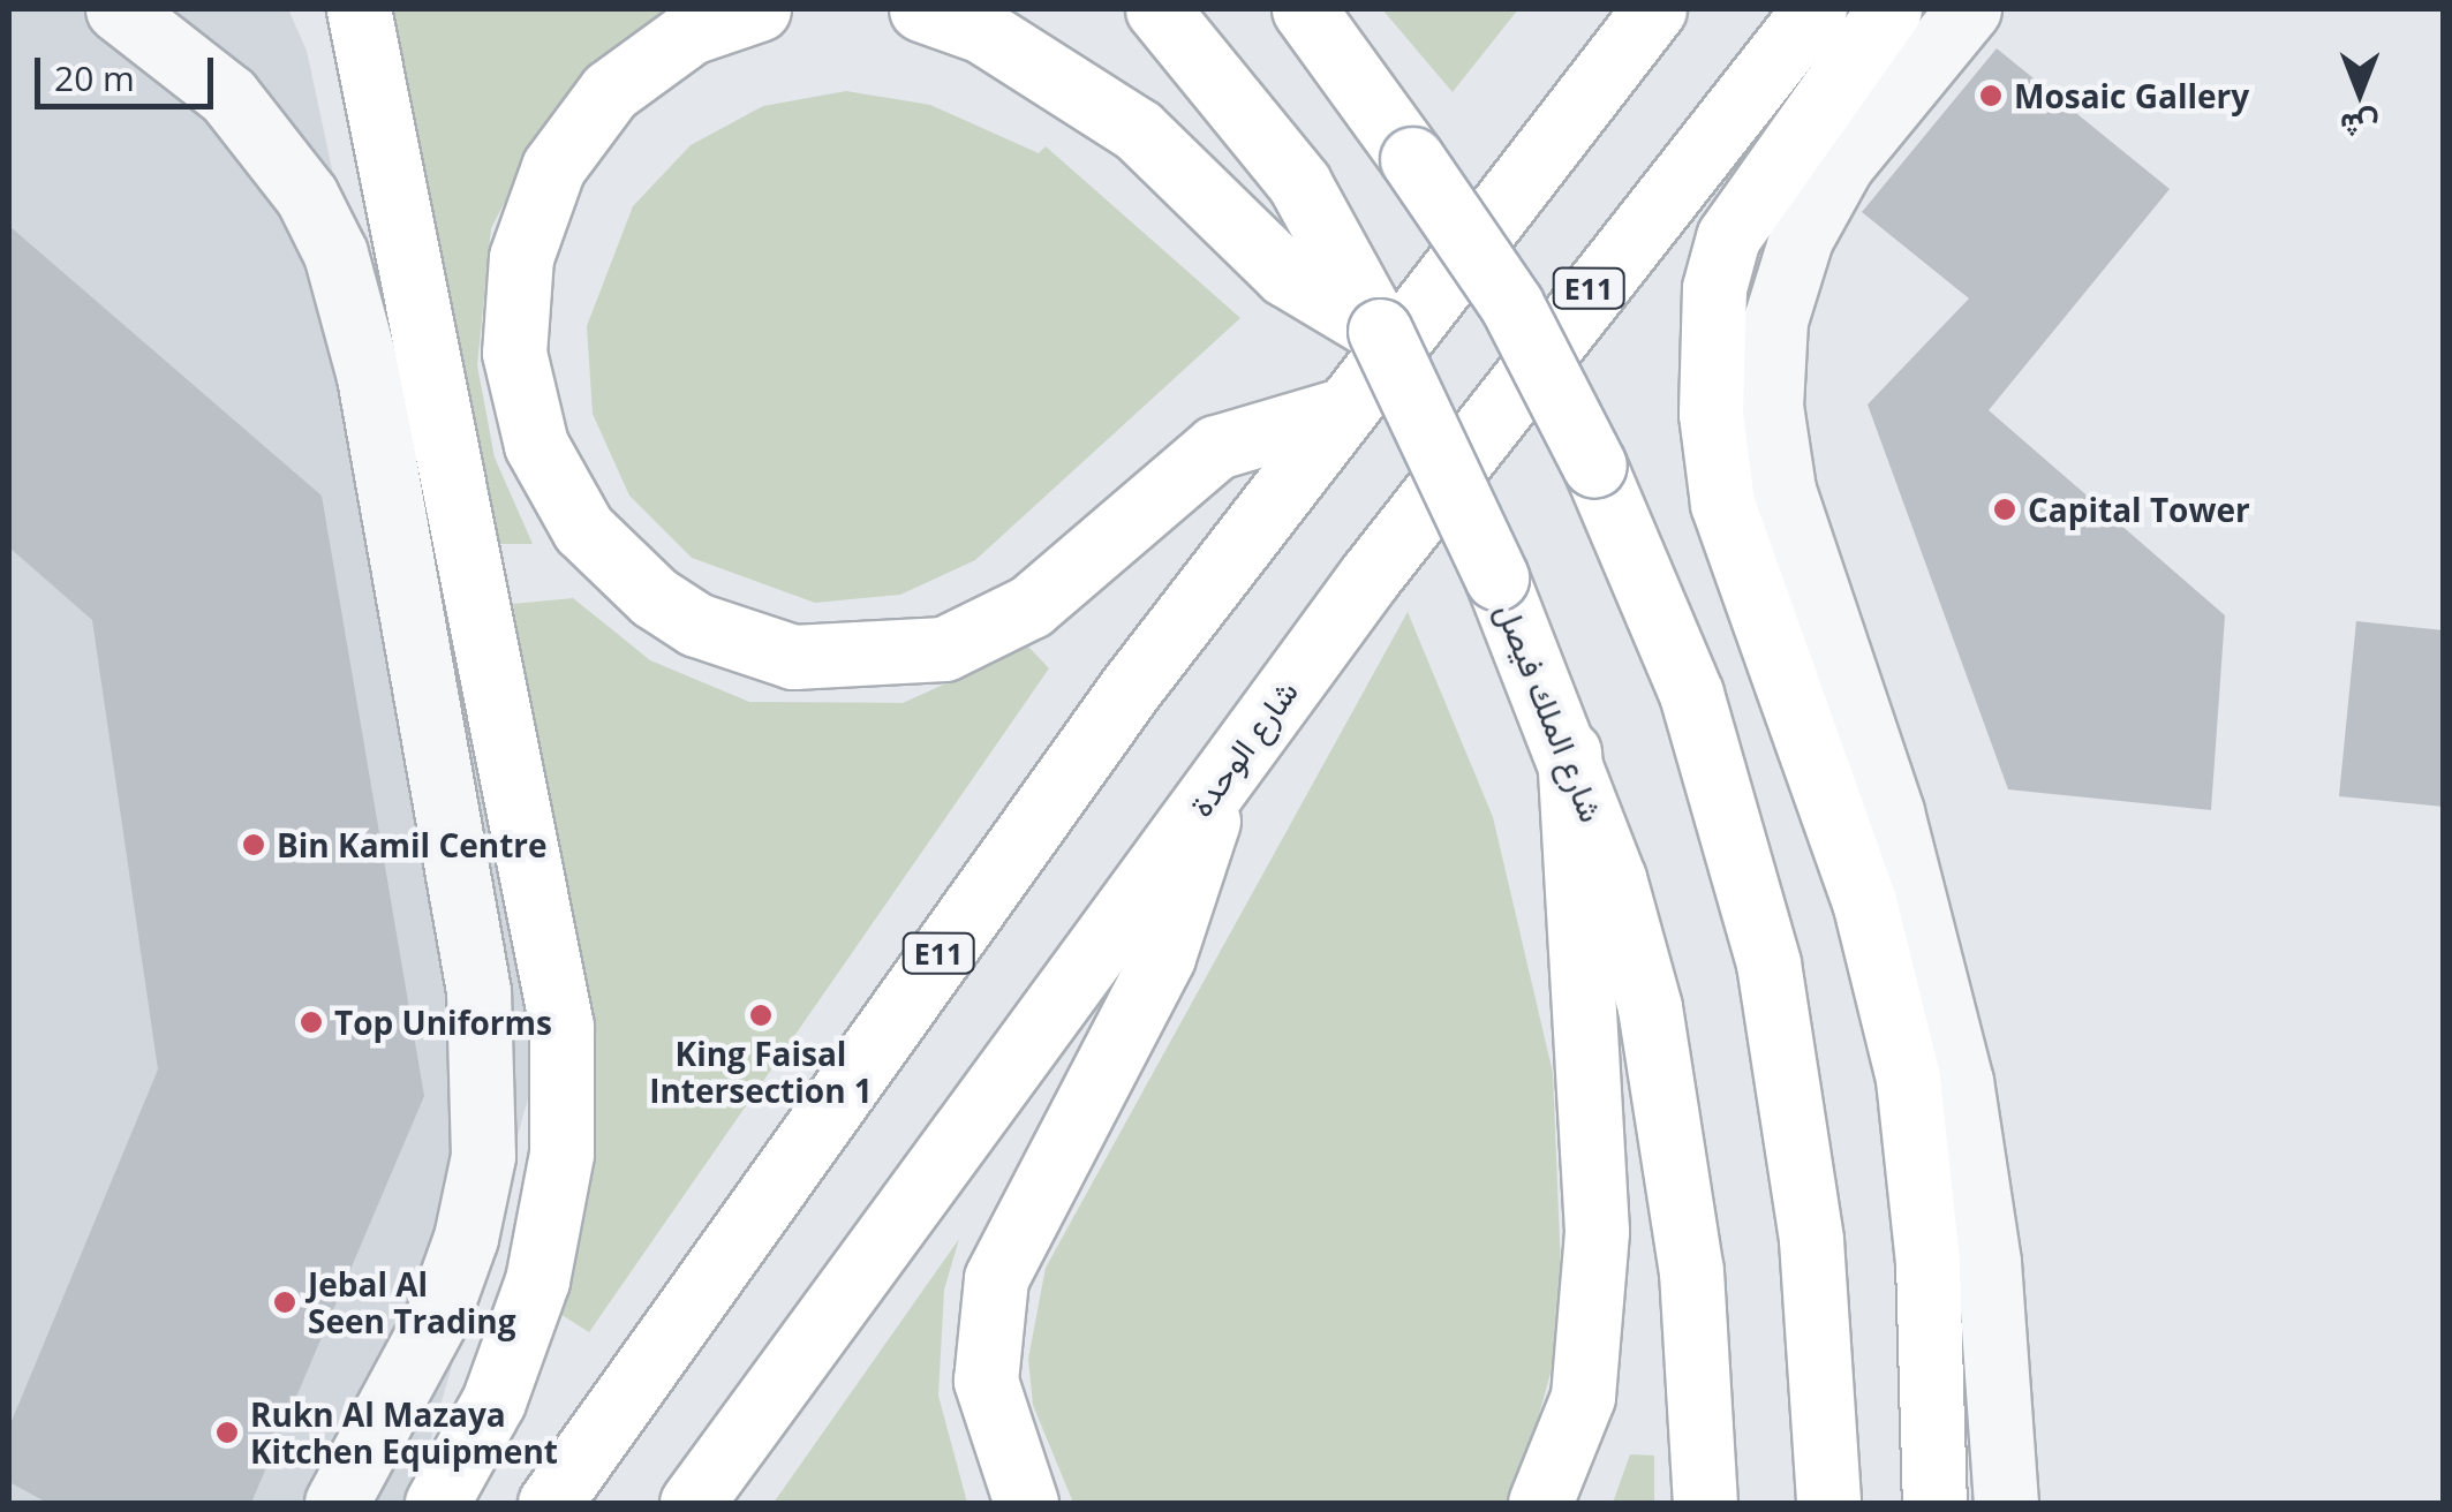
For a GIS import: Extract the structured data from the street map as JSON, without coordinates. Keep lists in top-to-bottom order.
{
  "streets": {
    "main road": ["E11", "شارع الملك فيصل", "شارع الوحدة"]
  },
  "places": [
    "Mosaic Gallery",
    "Capital Tower",
    "Bin Kamil Centre",
    "King Faisal Intersection 1",
    "Top Uniforms",
    "Jebal Al Seen Trading",
    "Rukn Al Mazaya Kitchen Equipment"
  ],
  "scale_bar": "20 m",
  "north": "bottom"
}
